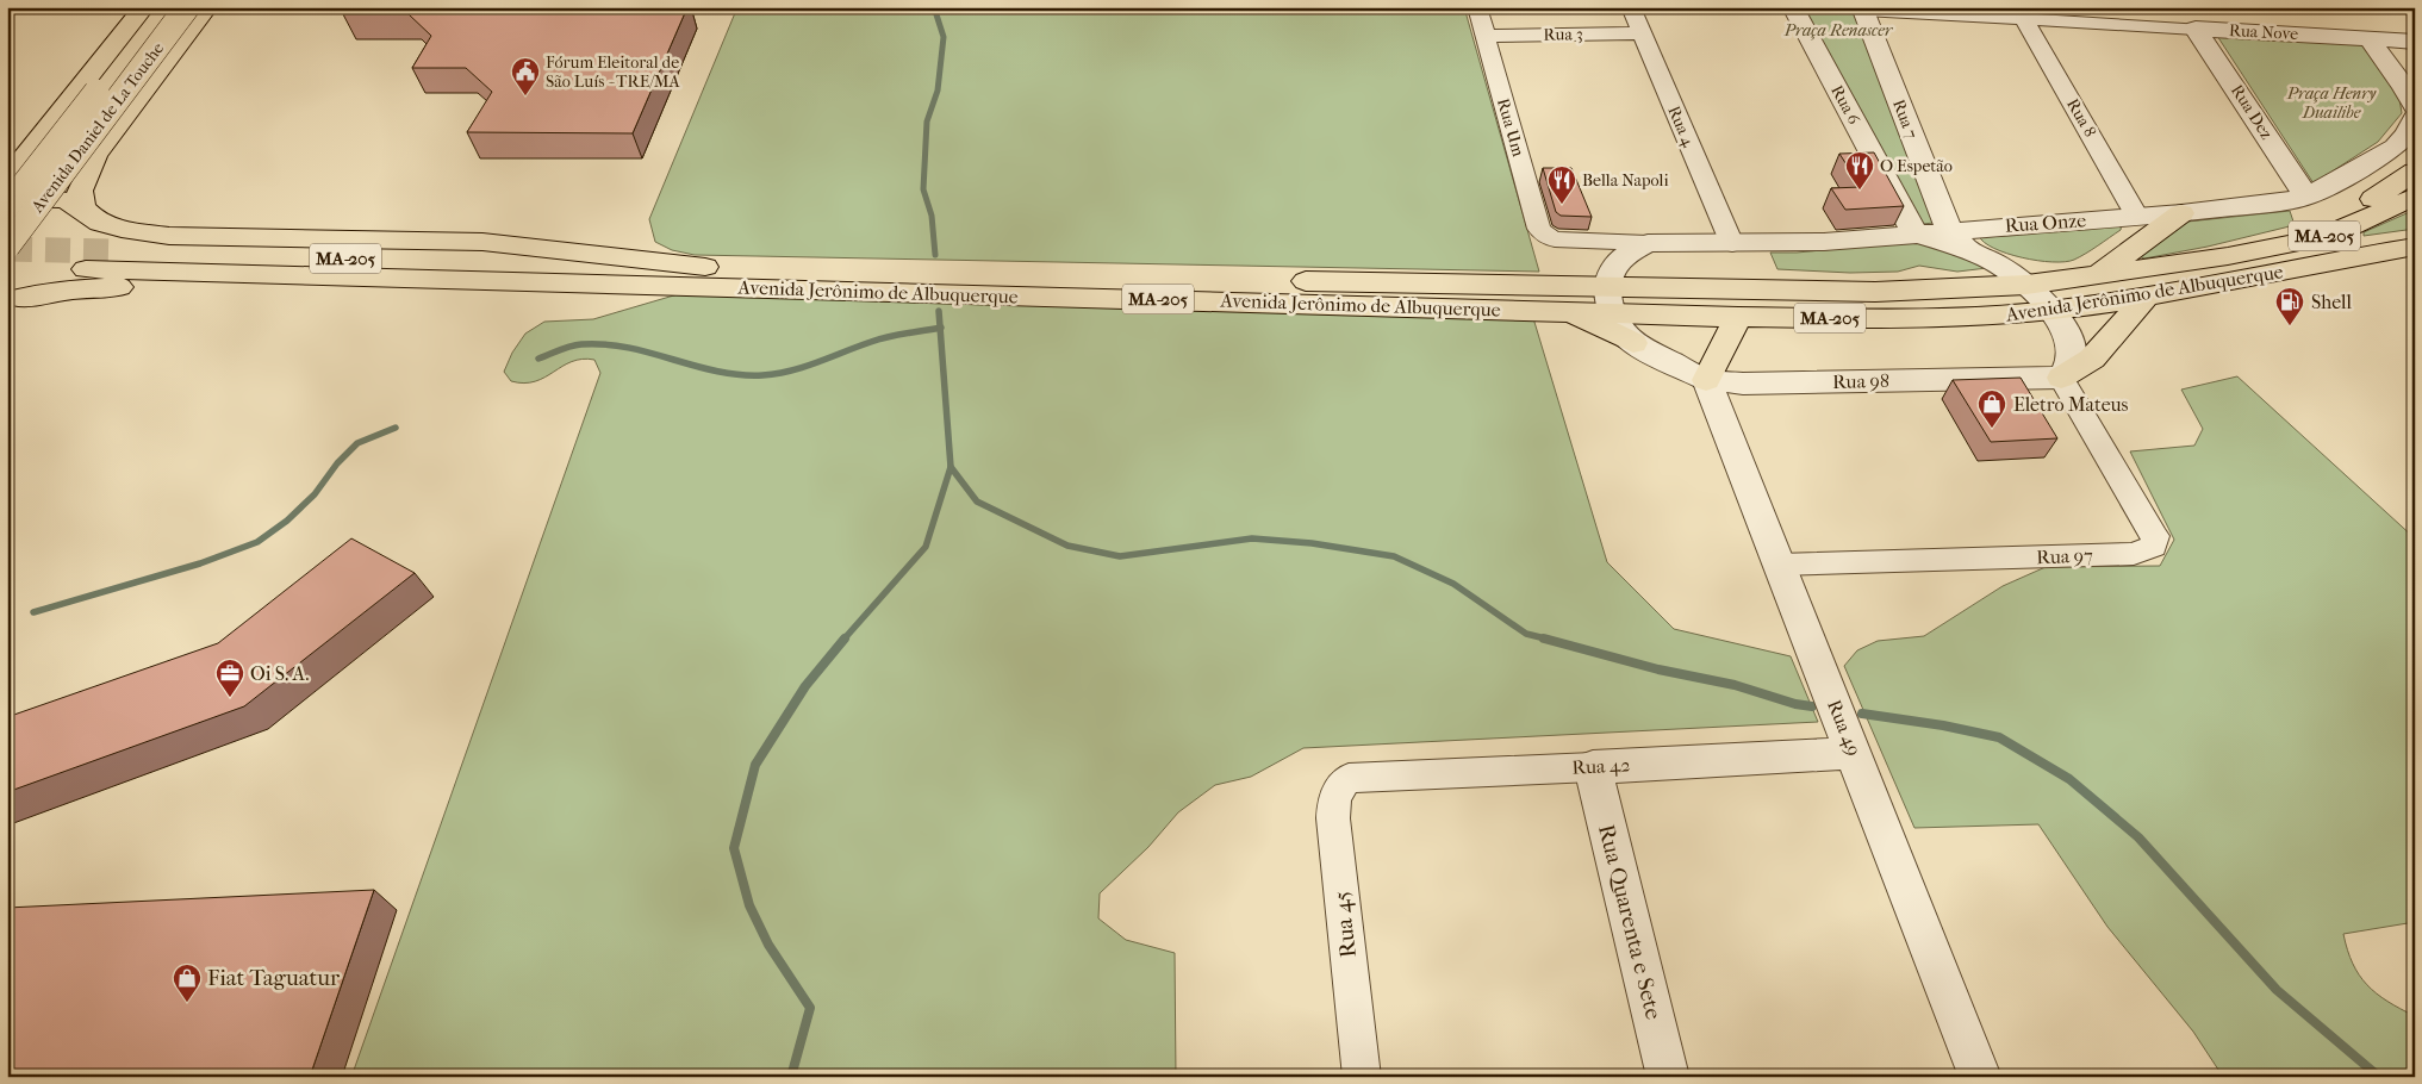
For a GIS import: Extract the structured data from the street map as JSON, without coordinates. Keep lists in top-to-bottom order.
{
  "streets": {
    "main road": ["Avenida Daniel de La Touche", "MA-205", "Avenida Jerônimo de Albuquerque"],
    "street": [
      "Rua Nove",
      "Rua 3",
      "Rua 6",
      "Rua Dez",
      "Rua 8",
      "Rua 7",
      "Rua 4",
      "Rua Um",
      "Rua Onze",
      "Rua 98",
      "Rua 97",
      "Rua 49",
      "Rua 42",
      "Rua Quarenta e Sete",
      "Rua 45"
    ]
  },
  "crossings": [
    ["Rua Nove", "Rua Dez"],
    ["Rua Nove", "Rua 8"],
    ["Rua Nove", "Rua 7"],
    ["Rua 3", "Rua 4"],
    ["Rua 3", "Rua Um"],
    ["Rua 6", "Rua Onze"],
    ["Rua Dez", "Rua Onze"],
    ["Rua 8", "Rua Onze"],
    ["Rua 7", "Rua Onze"],
    ["Rua 4", "Rua Onze"],
    ["Rua Um", "Rua Onze"],
    ["Avenida Jerônimo de Albuquerque", "Rua 98"],
    ["Rua 98", "Rua 97"],
    ["Rua 98", "Rua 49"],
    ["Rua 97", "Rua 49"],
    ["Rua 49", "Rua 42"],
    ["Rua 42", "Rua Quarenta e Sete"],
    ["Rua 42", "Rua 45"]
  ],
  "parks": ["Praça Renascer", "Praça Henry Duailibe"],
  "places": {
    "public building": ["Fórum Eleitoral de São Luís - TRE/MA"],
    "restaurant": ["O Espetão", "Bella Napoli"],
    "fuel station": ["Shell"],
    "shop": ["Eletro Mateus", "Fiat Taguatur"],
    "office": ["Oi S. A."]
  }
}
